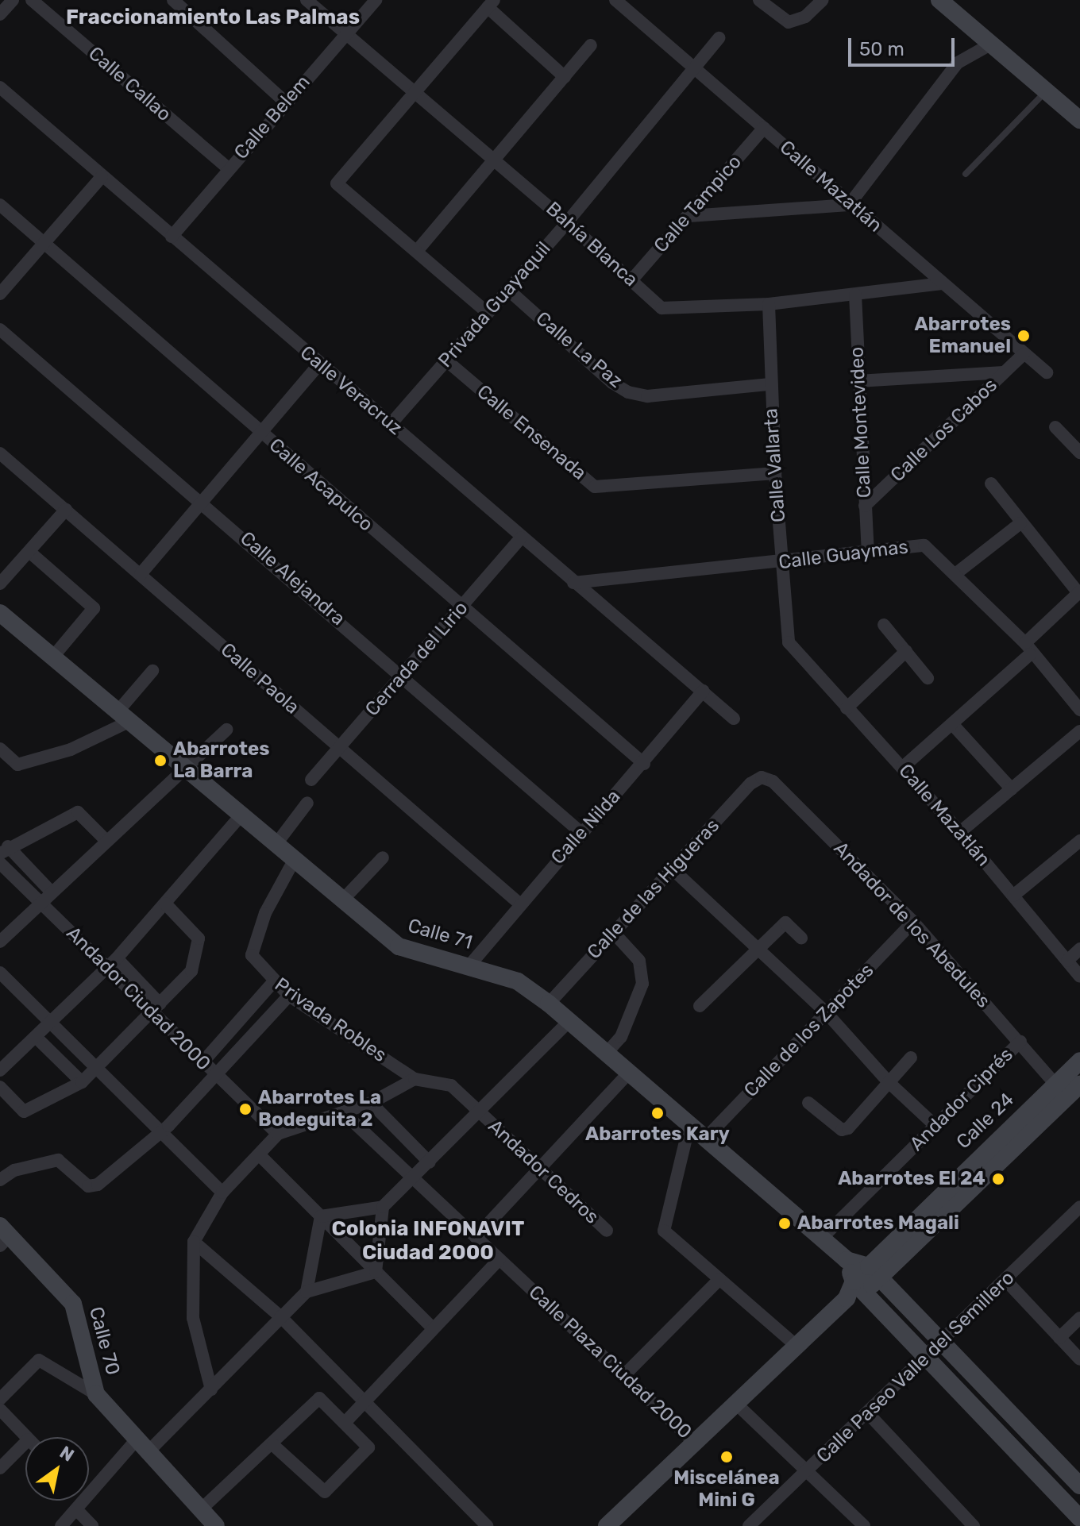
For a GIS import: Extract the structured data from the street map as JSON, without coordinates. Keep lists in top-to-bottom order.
{
  "streets": {
    "street": [
      "Calle Callao",
      "Calle Belem",
      "Calle Mazatlán",
      "Calle Tampico",
      "Bahía Blanca",
      "Privada Guayaquil",
      "Calle La Paz",
      "Calle Veracruz",
      "Calle Montevideo",
      "Calle Los Cabos",
      "Calle Ensenada",
      "Calle Vallarta",
      "Calle Acapulco",
      "Calle Guaymas",
      "Calle Alejandra",
      "Cerrada del Lirio",
      "Calle Paola",
      "Calle Nilda",
      "Calle de las Higueras",
      "Andador de los Abedules",
      "Calle 71",
      "Andador Ciudad 2000",
      "Privada Robles",
      "Calle de los Zapotes",
      "Andador Ciprés",
      "Calle 24",
      "Andador Cedros",
      "Calle 70",
      "Calle Plaza Ciudad 2000",
      "Calle Paseo Valle del Semillero"
    ]
  },
  "crossings": [
    ["Calle Callao", "Calle Belem"],
    ["Calle Belem", "Bahía Blanca"],
    ["Calle Belem", "Calle Veracruz"],
    ["Calle Mazatlán", "Calle Tampico"],
    ["Calle Mazatlán", "Bahía Blanca"],
    ["Calle Mazatlán", "Privada Guayaquil"],
    ["Calle Mazatlán", "Calle Los Cabos"],
    ["Calle Mazatlán", "Calle Vallarta"],
    ["Calle Tampico", "Bahía Blanca"],
    ["Bahía Blanca", "Privada Guayaquil"],
    ["Bahía Blanca", "Calle Montevideo"],
    ["Bahía Blanca", "Calle Vallarta"],
    ["Privada Guayaquil", "Calle La Paz"],
    ["Privada Guayaquil", "Calle Veracruz"],
    ["Privada Guayaquil", "Calle Ensenada"],
    ["Calle La Paz", "Calle Vallarta"],
    ["Calle Veracruz", "Calle Guaymas"],
    ["Calle Veracruz", "Cerrada del Lirio"],
    ["Calle Veracruz", "Calle Nilda"],
    ["Calle Montevideo", "Calle Los Cabos"],
    ["Calle Montevideo", "Calle Guaymas"],
    ["Calle Ensenada", "Calle Vallarta"],
    ["Calle Vallarta", "Calle Guaymas"],
    ["Calle Acapulco", "Cerrada del Lirio"],
    ["Calle Acapulco", "Calle Nilda"],
    ["Calle Alejandra", "Cerrada del Lirio"],
    ["Calle Alejandra", "Calle Nilda"],
    ["Cerrada del Lirio", "Calle Paola"],
    ["Calle Paola", "Calle Nilda"],
    ["Calle Nilda", "Calle 71"],
    ["Calle de las Higueras", "Andador de los Abedules"],
    ["Calle de las Higueras", "Calle 71"],
    ["Andador de los Abedules", "Calle de los Zapotes"],
    ["Andador de los Abedules", "Andador Ciprés"],
    ["Andador de los Abedules", "Calle 24"],
    ["Calle 71", "Privada Robles"],
    ["Calle 71", "Calle de los Zapotes"],
    ["Calle 71", "Andador Ciprés"],
    ["Calle 71", "Calle 24"],
    ["Calle 71", "Andador Cedros"],
    ["Privada Robles", "Andador Cedros"],
    ["Calle 24", "Calle Plaza Ciudad 2000"],
    ["Andador Cedros", "Calle Plaza Ciudad 2000"]
  ],
  "districts": ["Fraccionamiento Las Palmas", "Colonia INFONAVIT Ciudad 2000"],
  "places": [
    "Abarrotes Emanuel",
    "Abarrotes La Barra",
    "Abarrotes La Bodeguita 2",
    "Abarrotes Kary",
    "Abarrotes El 24",
    "Abarrotes Magali",
    "Miscelánea Mini G"
  ],
  "scale_bar": "50 m",
  "north": "top right"
}
